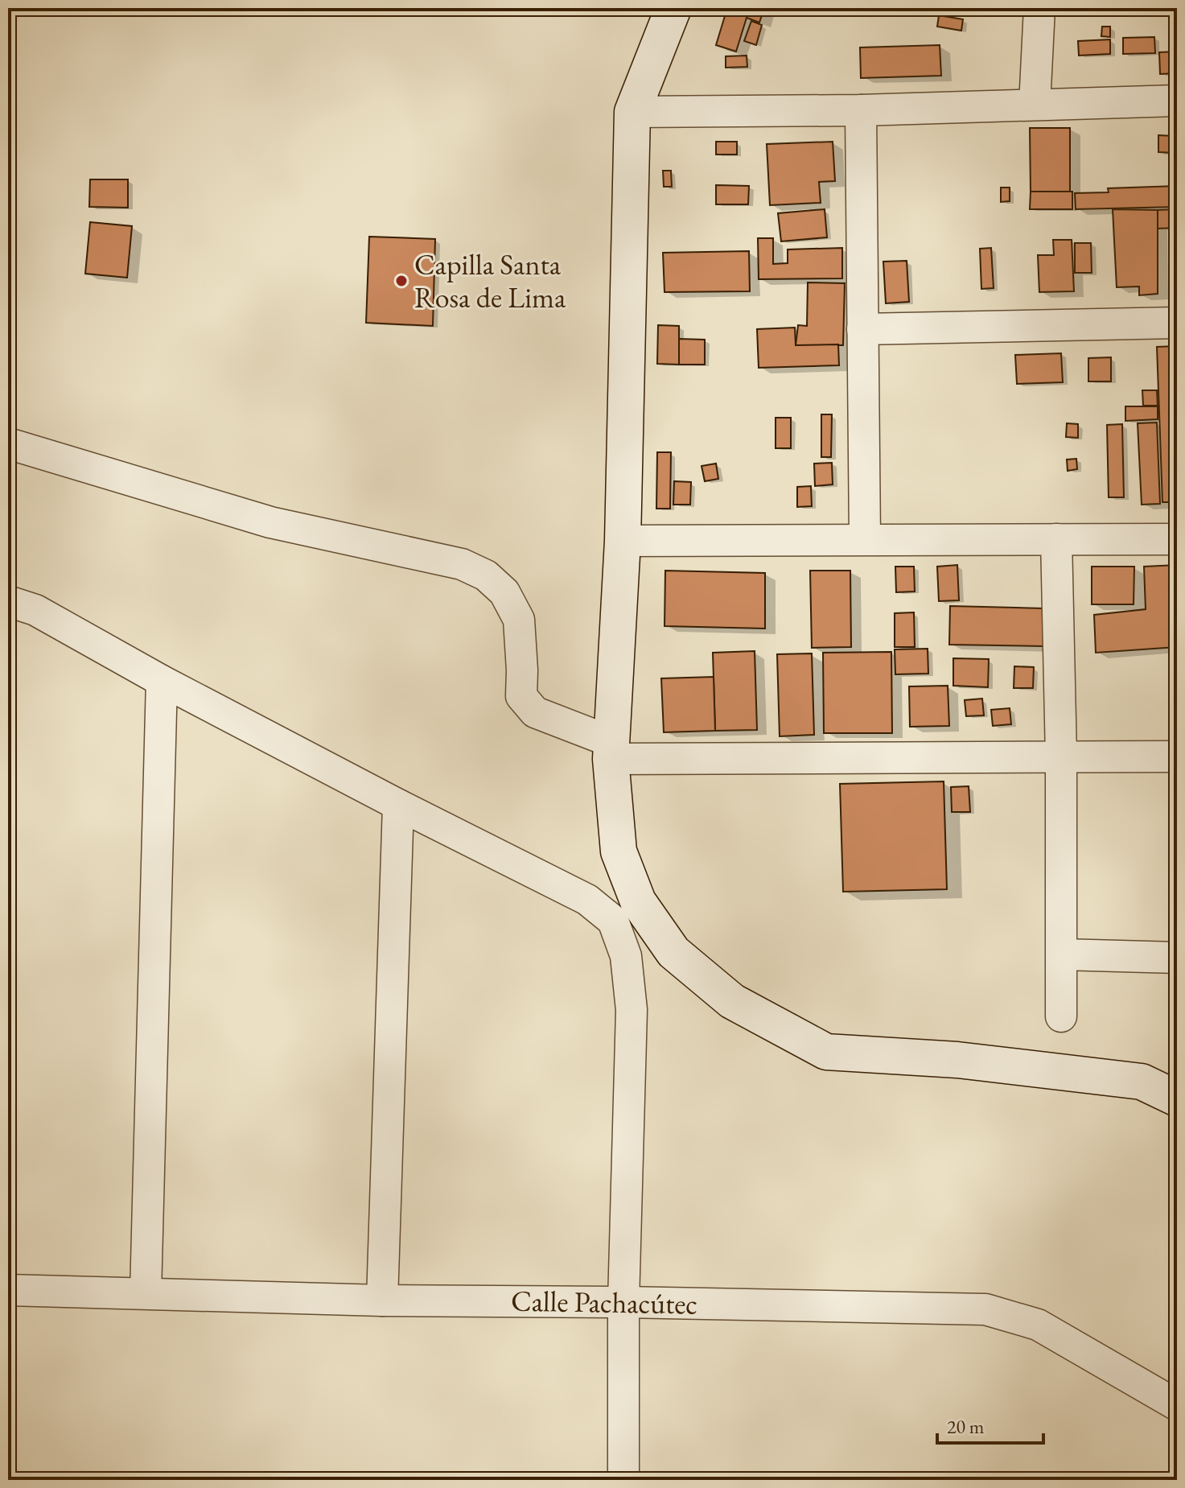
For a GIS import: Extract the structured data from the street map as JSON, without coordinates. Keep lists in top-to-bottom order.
{
  "streets": {
    "street": ["Calle Pachacútec"]
  },
  "places": ["Capilla Santa Rosa de Lima"],
  "scale_bar": "20 m"
}
